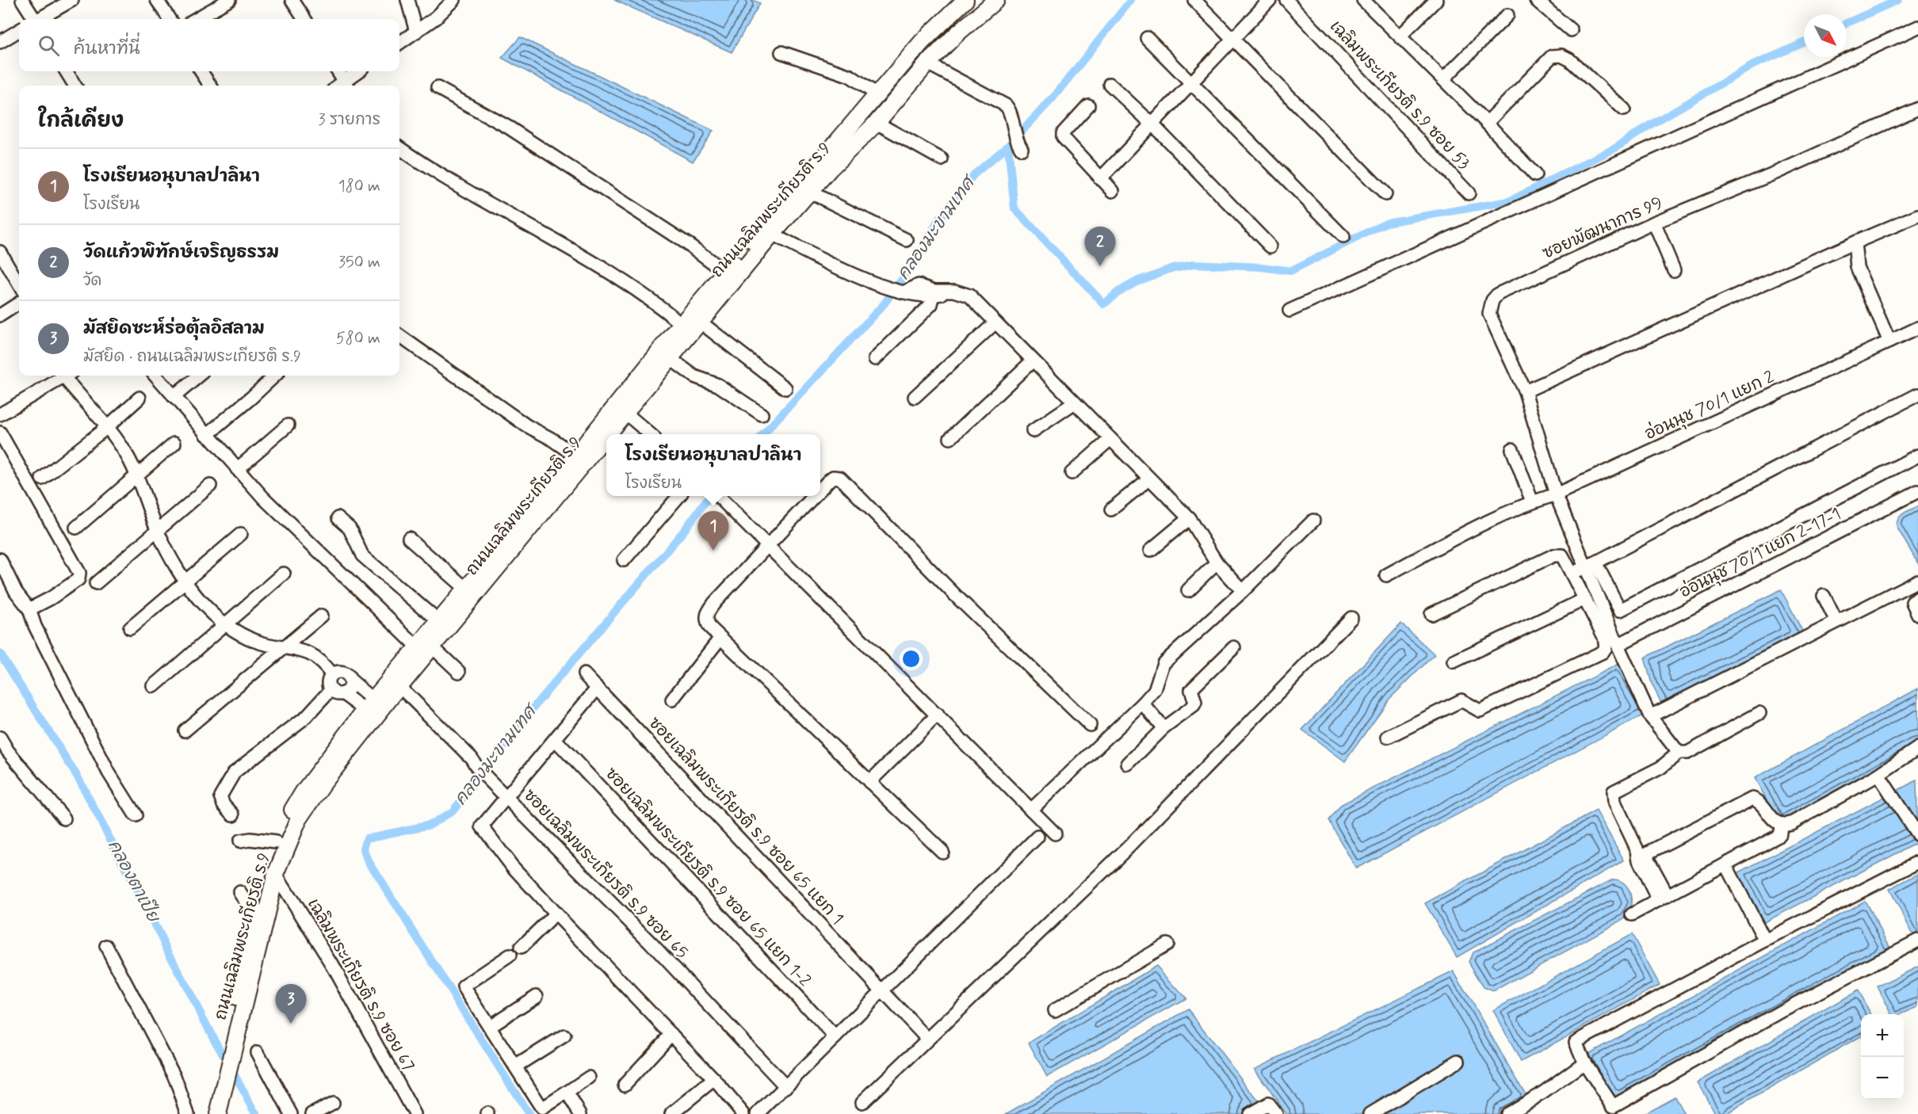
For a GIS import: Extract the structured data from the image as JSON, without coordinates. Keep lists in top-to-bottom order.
{
  "streets": {
    "main road": ["ถนนเฉลิมพระเกียรติ ร.9"],
    "street": [
      "เฉลิมพระเกียรติ ร.9 ซอย 53",
      "ซอยพัฒนาการ 99",
      "อ่อนนุช 70/1 แยก 2",
      "อ่อนนุช 70/1 แยก 2-17-1",
      "ซอยเฉลิมพระเกียรติ ร.9 ซอย 65 แยก 1",
      "ซอยเฉลิมพระเกียรติ ร.9 ซอย 65",
      "ซอยเฉลิมพระเกียรติ ร.9 ซอย 65 แยก 1-2",
      "เฉลิมพระเกียรติ ร.9 ซอย 67"
    ]
  },
  "crossings": [
    ["ถนนเฉลิมพระเกียรติ ร.9", "ซอยเฉลิมพระเกียรติ ร.9 ซอย 65"],
    ["ถนนเฉลิมพระเกียรติ ร.9", "เฉลิมพระเกียรติ ร.9 ซอย 67"],
    ["ซอยพัฒนาการ 99", "อ่อนนุช 70/1 แยก 2"]
  ],
  "water": ["คลองมะขามเทศ", "คลองตาเปีย"],
  "north": "bottom right",
  "page": {
    "search": "ค้นหาที่นี่",
    "heading": ["ใกล้เคียง", "3 รายการ"],
    "list": [
      {
        "mark": "1",
        "name": "โรงเรียนอนุบาลปาลินา",
        "note": "โรงเรียน",
        "value": "180 m"
      },
      {
        "mark": "2",
        "name": "วัดแก้วพิทักษ์เจริญธรรม",
        "note": "วัด",
        "value": "350 m"
      },
      {
        "mark": "3",
        "name": "มัสยิดซะห์ร่อตุ้ลอิสลาม",
        "note": "มัสยิด · ถนนเฉลิมพระเกียรติ ร.9",
        "value": "580 m"
      }
    ],
    "pins": ["2", "1", "3"],
    "popup": ["โรงเรียนอนุบาลปาลินา", "โรงเรียน"],
    "map_buttons": ["+", "−"]
  }
}
